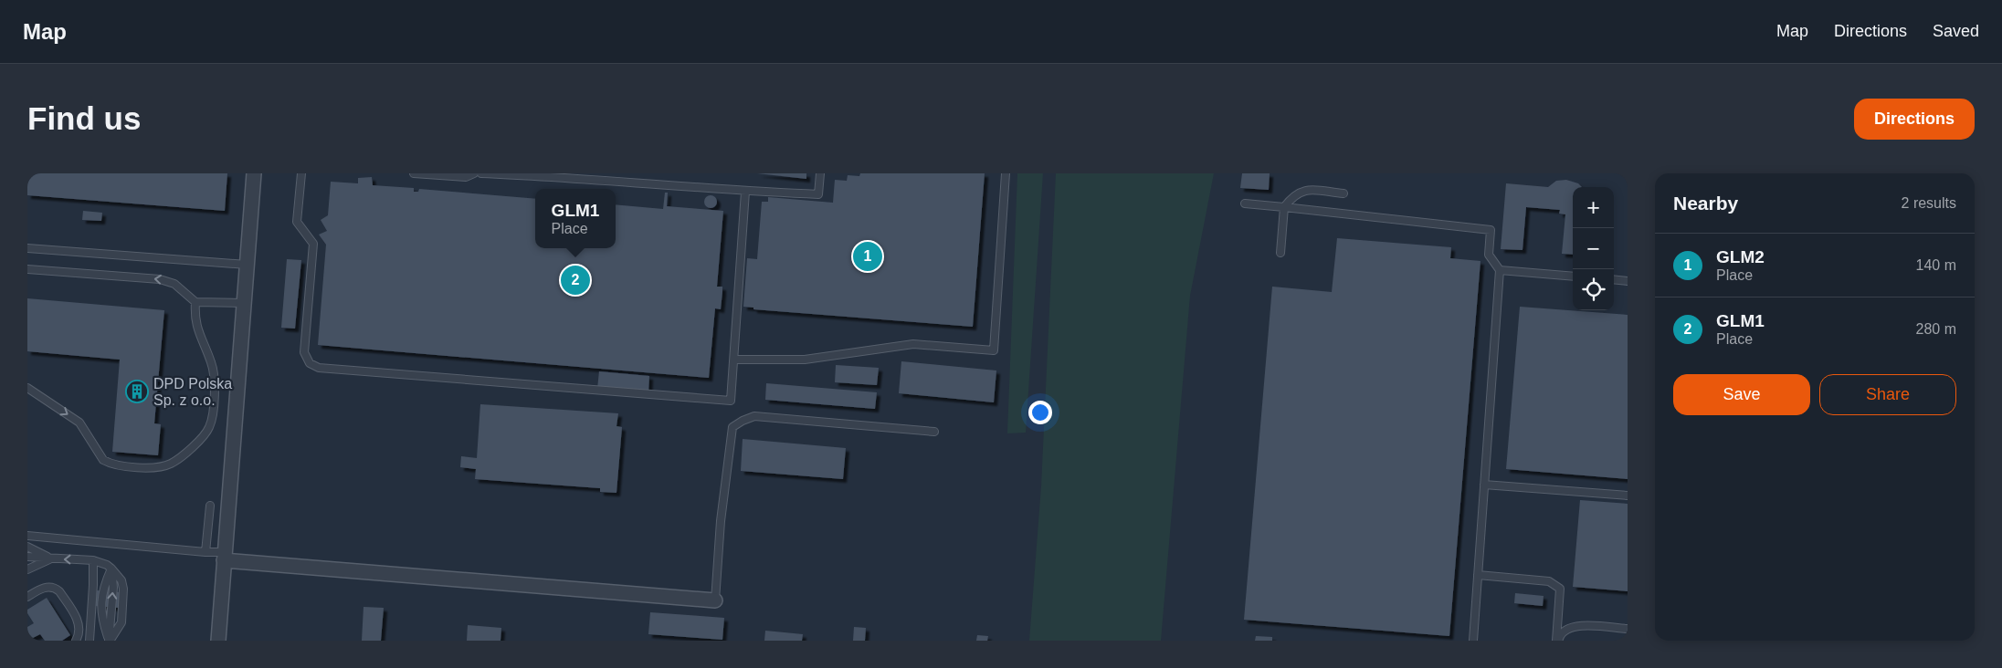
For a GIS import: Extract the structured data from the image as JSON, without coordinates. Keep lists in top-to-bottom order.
{
  "places": {
    "building": ["DPD Polska Sp. z o.o."]
  },
  "page": {
    "header": "Map",
    "nav": ["Map", "Directions", "Saved"],
    "buttons": [
      "Directions",
      ["Save", "Share"]
    ],
    "title": "Find us",
    "heading": ["Nearby", "2 results"],
    "map_buttons": ["+", "−"],
    "popup": ["GLM1", "Place"],
    "list": [
      {
        "mark": "1",
        "name": "GLM2",
        "note": "Place",
        "value": "140 m"
      },
      {
        "mark": "2",
        "name": "GLM1",
        "note": "Place",
        "value": "280 m"
      }
    ],
    "pins": ["1", "2"]
  }
}
